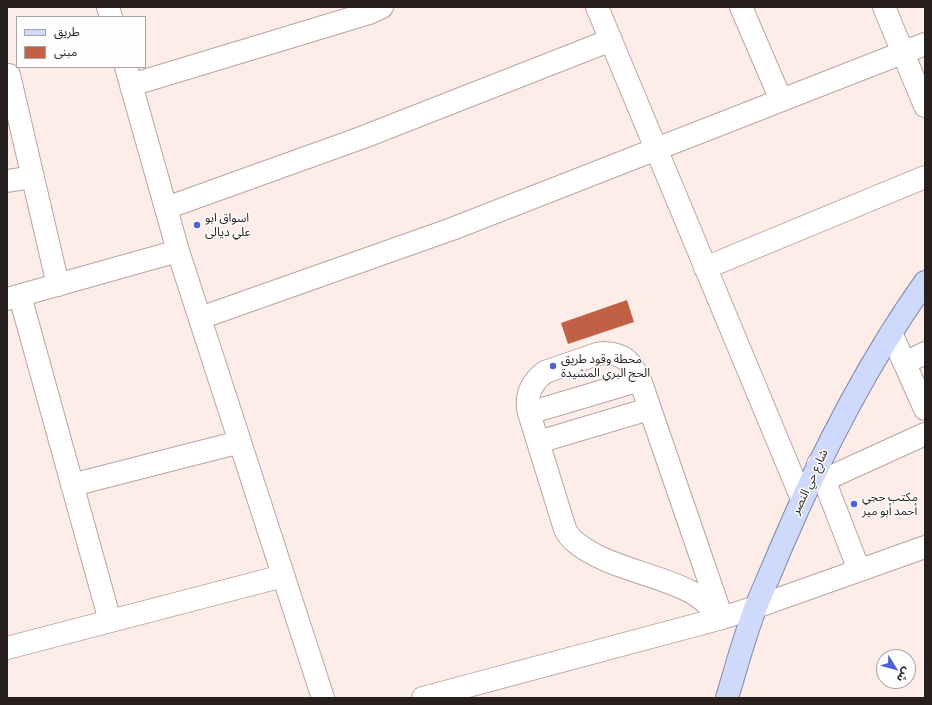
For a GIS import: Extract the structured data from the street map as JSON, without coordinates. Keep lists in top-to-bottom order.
{
  "streets": {
    "main road": ["شارع حي النصر"]
  },
  "places": ["اسواق ابو علي ديالى", "محطة وقود طريق الحج البري المشيدة", "مكتب حجي أحمد أبو مير"],
  "legend": ["طريق", "مبنى"],
  "north": "bottom right"
}
